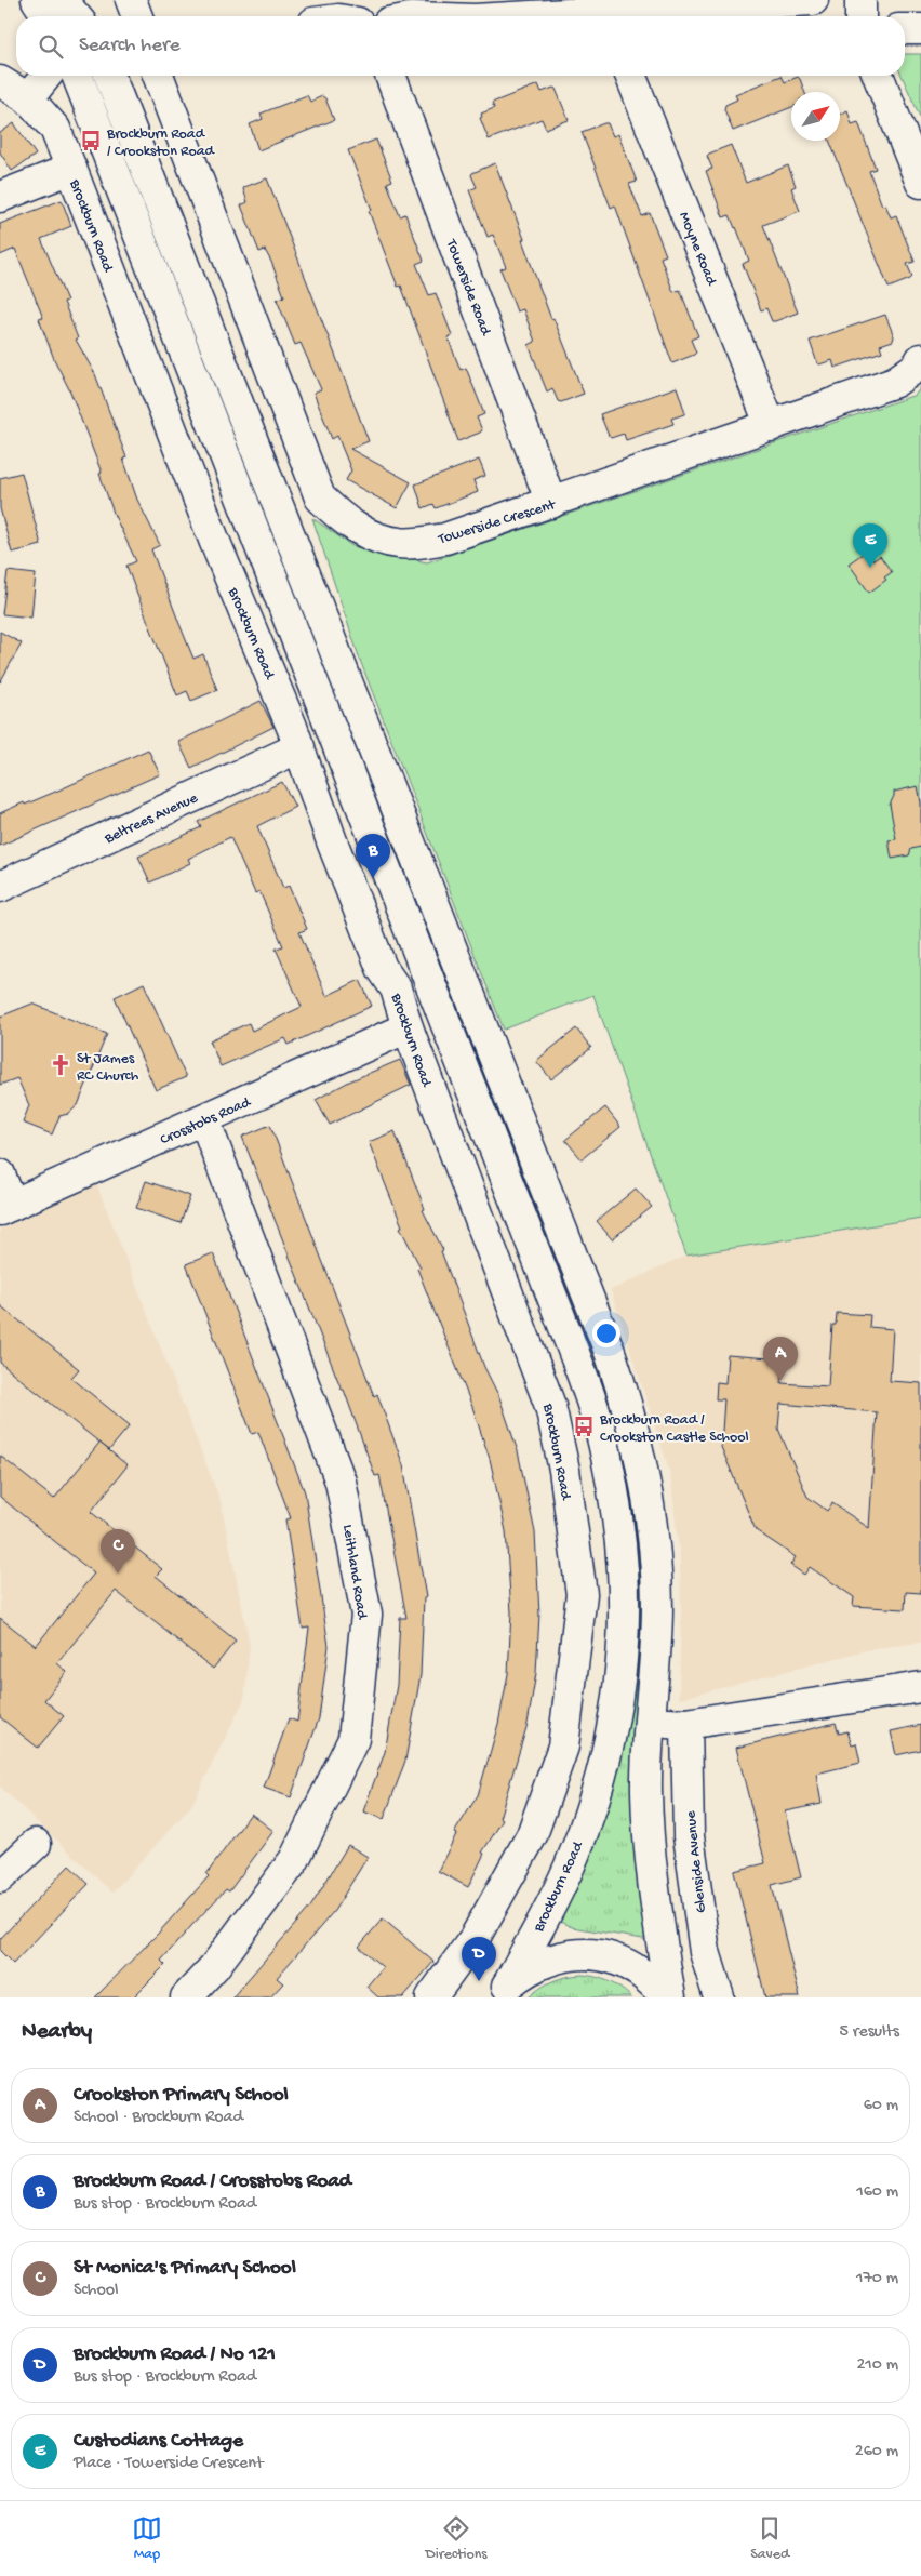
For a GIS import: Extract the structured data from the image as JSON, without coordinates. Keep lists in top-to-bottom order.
{
  "streets": {
    "street": [
      "Brockburn Road",
      "Moyne Road",
      "Towerside Road",
      "Towerside Crescent",
      "Beltrees Avenue",
      "Crosstobs Road",
      "Leithland Road",
      "Glenside Avenue"
    ]
  },
  "crossings": [
    ["Brockburn Road", "Beltrees Avenue"],
    ["Brockburn Road", "Crosstobs Road"],
    ["Moyne Road", "Towerside Crescent"],
    ["Towerside Road", "Towerside Crescent"],
    ["Crosstobs Road", "Leithland Road"]
  ],
  "places": {
    "bus stop": ["Brockburn Road / Crookston Road", "Brockburn Road / Crookston Castle School"],
    "church": ["St James RC Church"]
  },
  "north": "top right",
  "page": {
    "search": "Search here",
    "pins": [
      "E",
      "B",
      "A",
      "C",
      "D"
    ],
    "heading": ["Nearby", "5 results"],
    "list": [
      {
        "mark": "A",
        "name": "Crookston Primary School",
        "note": "School · Brockburn Road",
        "value": "60 m"
      },
      {
        "mark": "B",
        "name": "Brockburn Road / Crosstobs Road",
        "note": "Bus stop · Brockburn Road",
        "value": "160 m"
      },
      {
        "mark": "C",
        "name": "St Monica's Primary School",
        "note": "School",
        "value": "170 m"
      },
      {
        "mark": "D",
        "name": "Brockburn Road / No 121",
        "note": "Bus stop · Brockburn Road",
        "value": "210 m"
      },
      {
        "mark": "E",
        "name": "Custodians Cottage",
        "note": "Place · Towerside Crescent",
        "value": "260 m"
      }
    ],
    "nav": ["Map", "Directions", "Saved"]
  }
}
